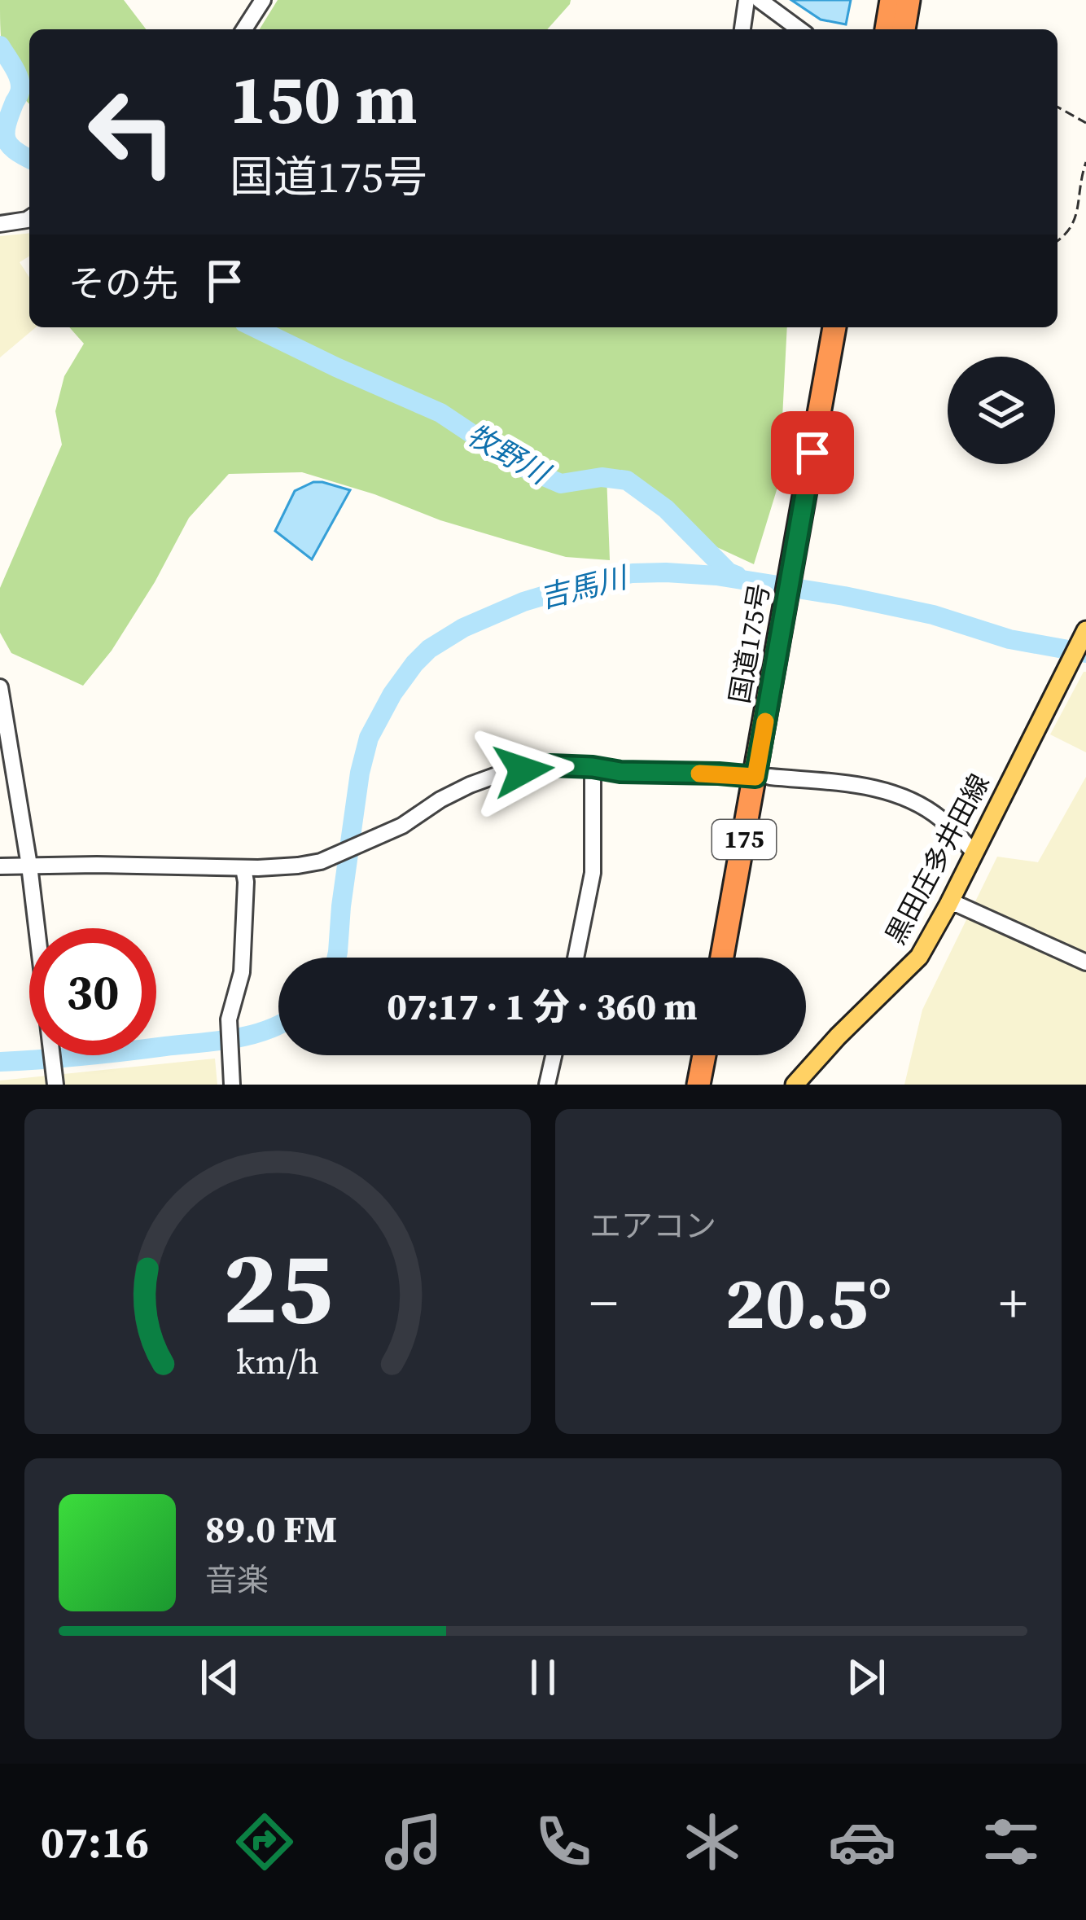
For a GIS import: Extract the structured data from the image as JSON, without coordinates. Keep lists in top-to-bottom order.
{
  "streets": {
    "highway": ["国道175号", "175"],
    "main road": ["黒田庄多井田線"]
  },
  "water": ["牧野川", "吉馬川"],
  "page": {
    "turn": ["150 m", "国道175号"],
    "then": "その先",
    "limit": "30",
    "trip": "07:17 · 1 分 · 360 m",
    "tile": "エアコン",
    "heat": ["−", "20.5°", "+"],
    "song": ["89.0 FM", "音楽"],
    "tabs": "07:16",
    "gauge": ["25", "km/h"]
  }
}
